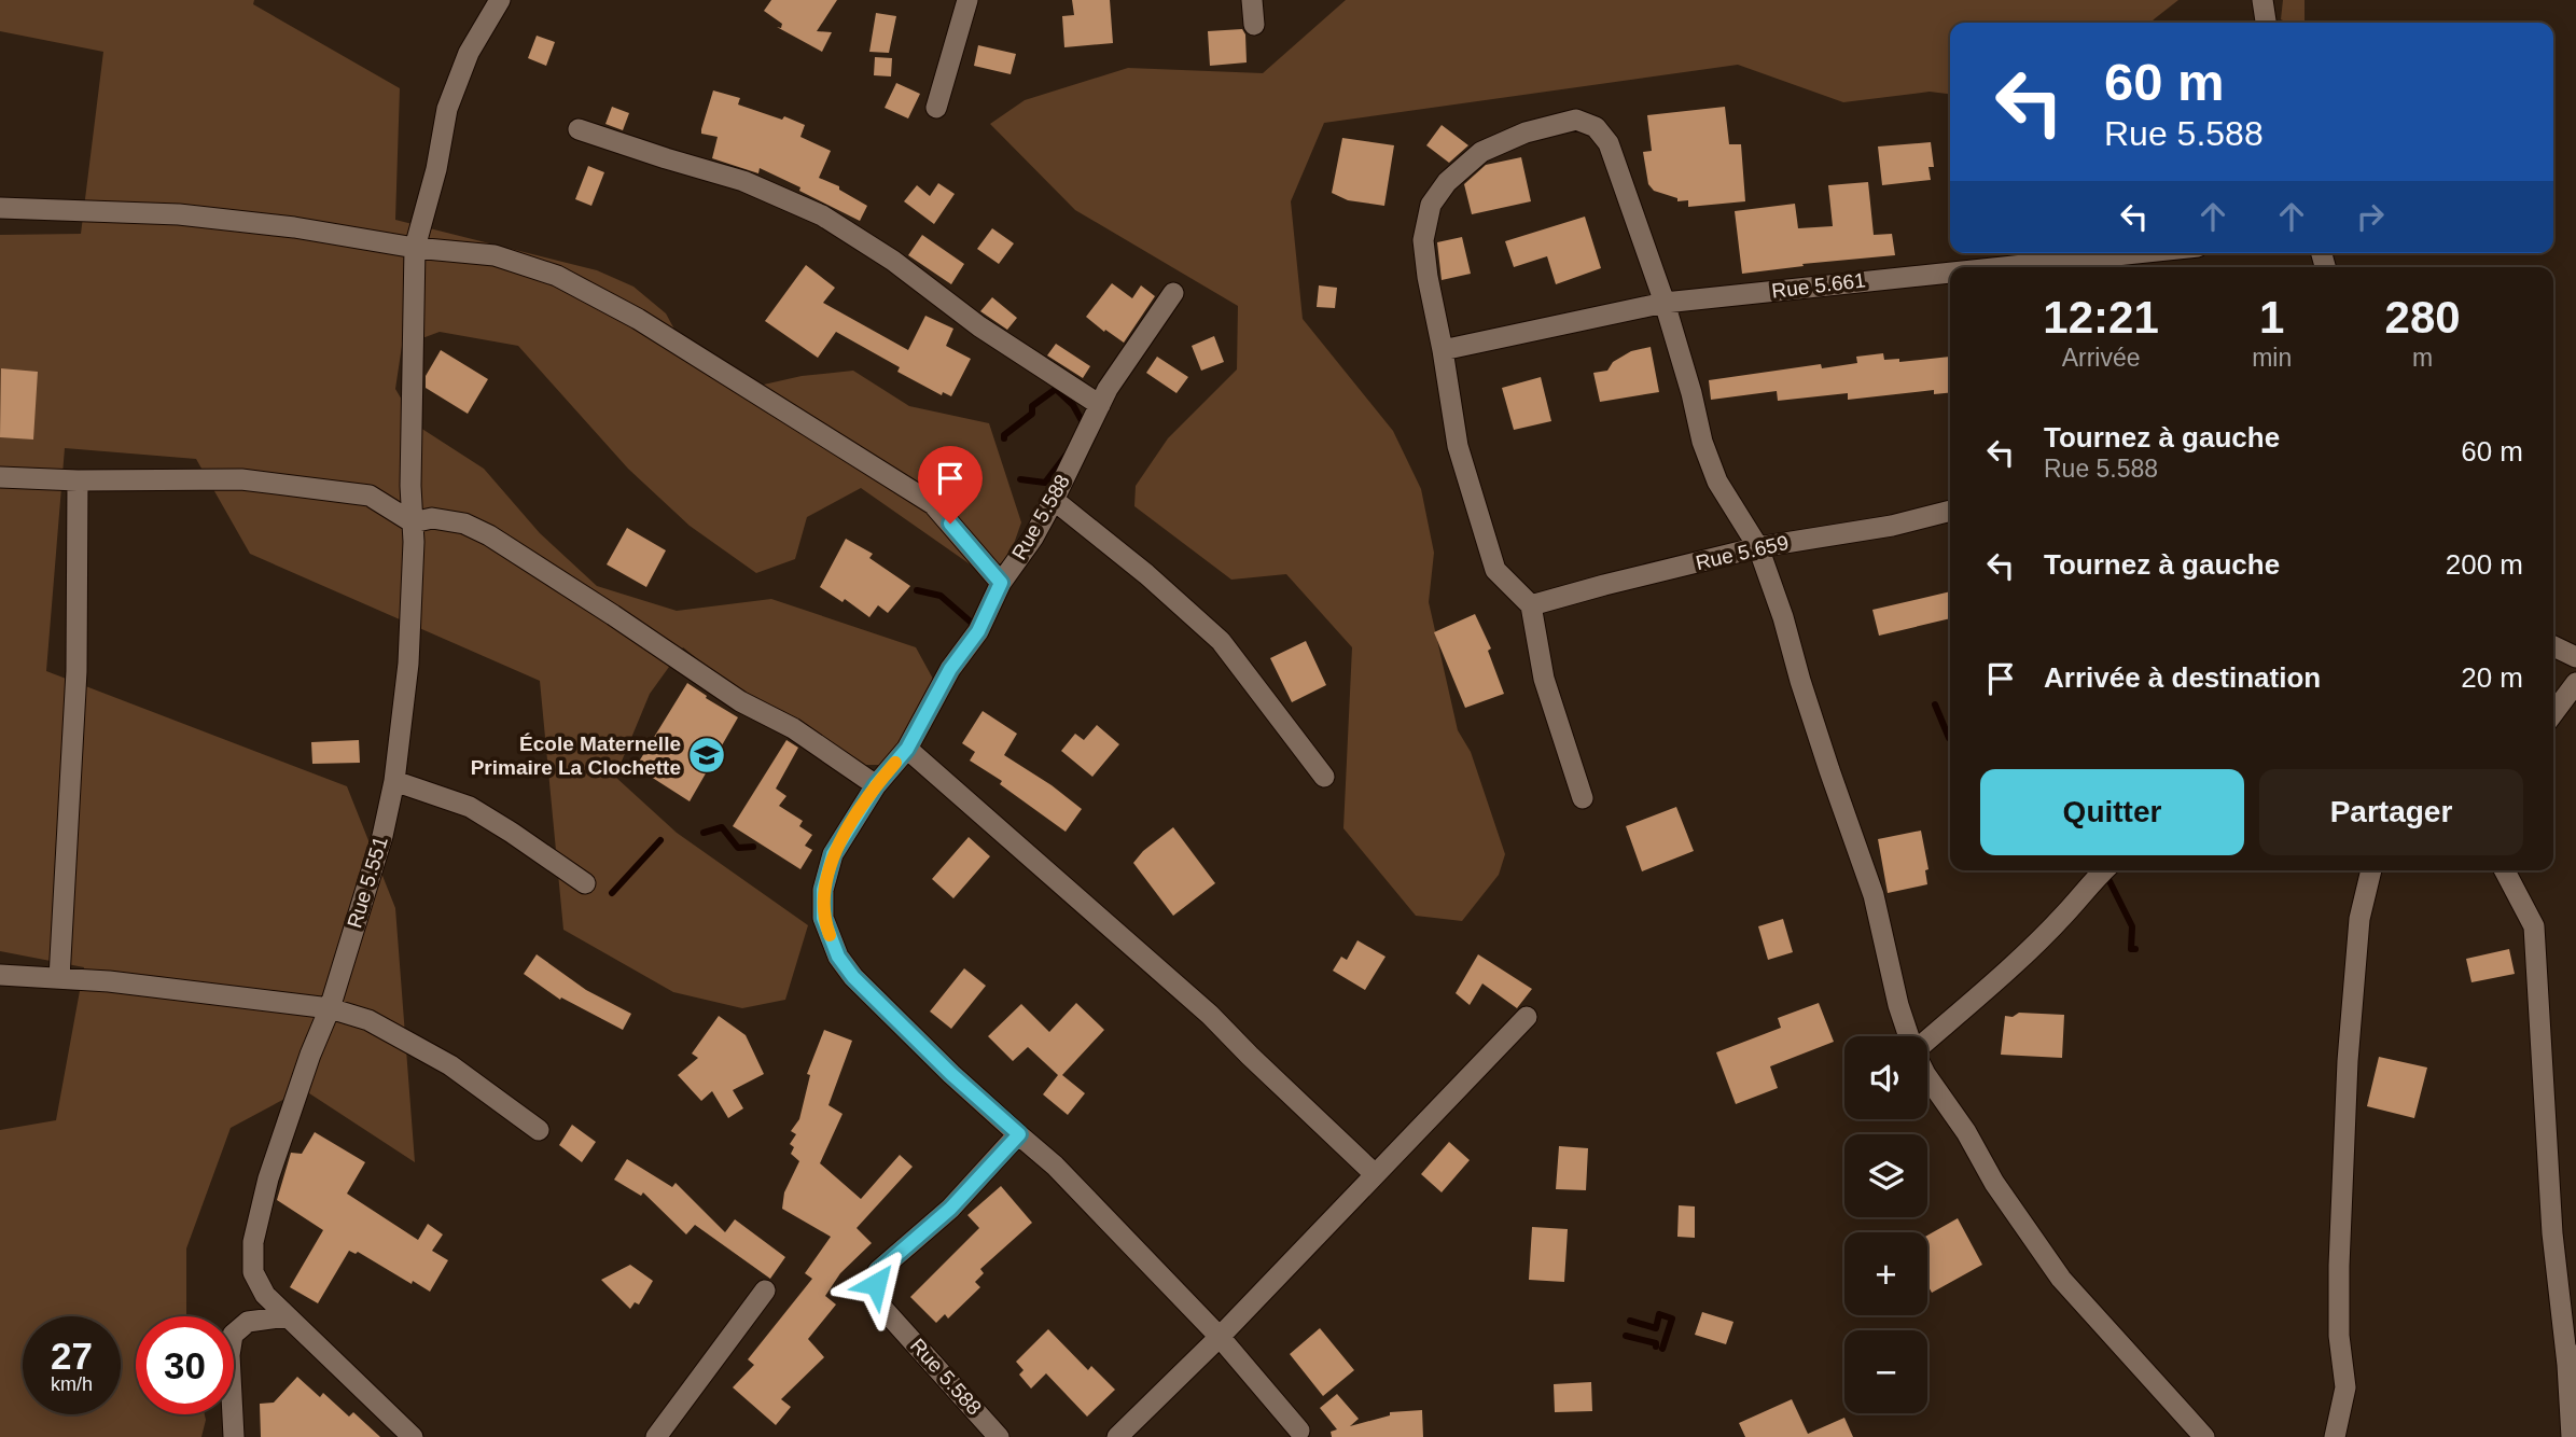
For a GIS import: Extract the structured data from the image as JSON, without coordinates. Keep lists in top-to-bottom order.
{
  "streets": {
    "street": [
      "Rue 5.661",
      "Rue 5.588",
      "Rue 5.659",
      "Rue 5.551"
    ]
  },
  "places": {
    "school or university": ["École Maternelle Primaire La Clochette"]
  },
  "page": {
    "turn": ["60 m", "Rue 5.588"],
    "eta": [
      "12:21",
      "Arrivée",
      "1",
      "min",
      "280",
      "m"
    ],
    "list": [
      {
        "name": "Tournez à gauche",
        "note": "Rue 5.588",
        "value": "60 m"
      },
      {
        "name": "Tournez à gauche",
        "value": "200 m"
      },
      {
        "name": "Arrivée à destination",
        "value": "20 m"
      }
    ],
    "buttons": ["Quitter", "Partager"],
    "map_buttons": ["+", "−"],
    "speed": "27 km/h",
    "limit": "30"
  }
}
